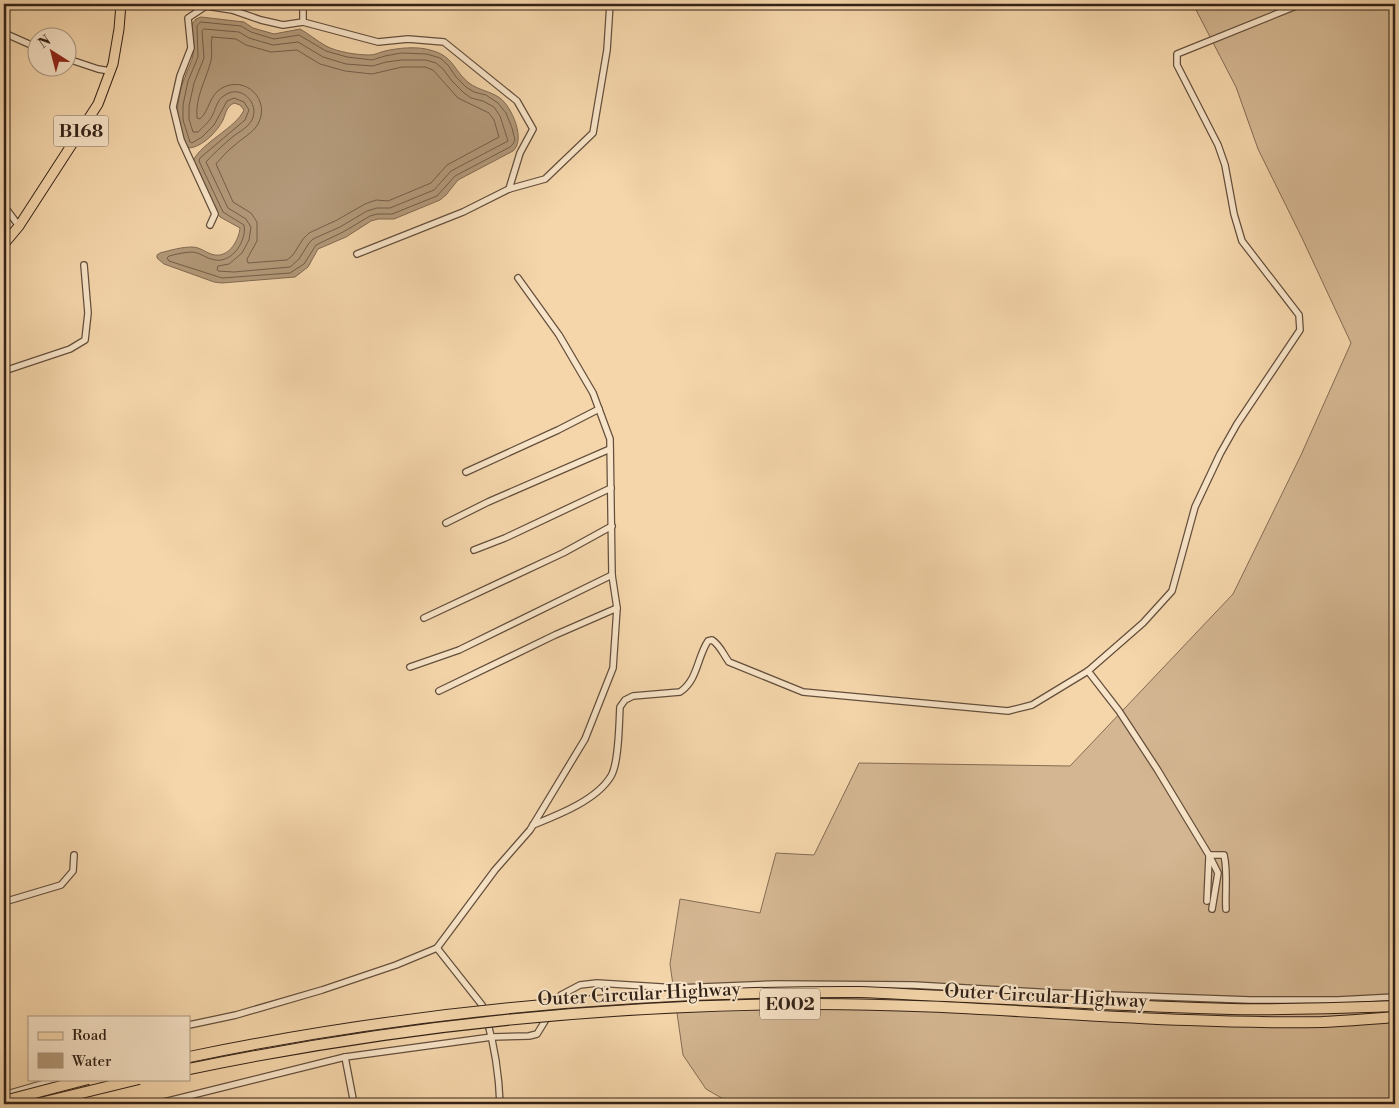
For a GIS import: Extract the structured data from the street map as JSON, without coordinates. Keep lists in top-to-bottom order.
{
  "streets": {
    "highway": ["Outer Circular Highway", "E002"],
    "main road": ["B168"]
  },
  "legend": ["Road", "Water"],
  "north": "top left"
}
